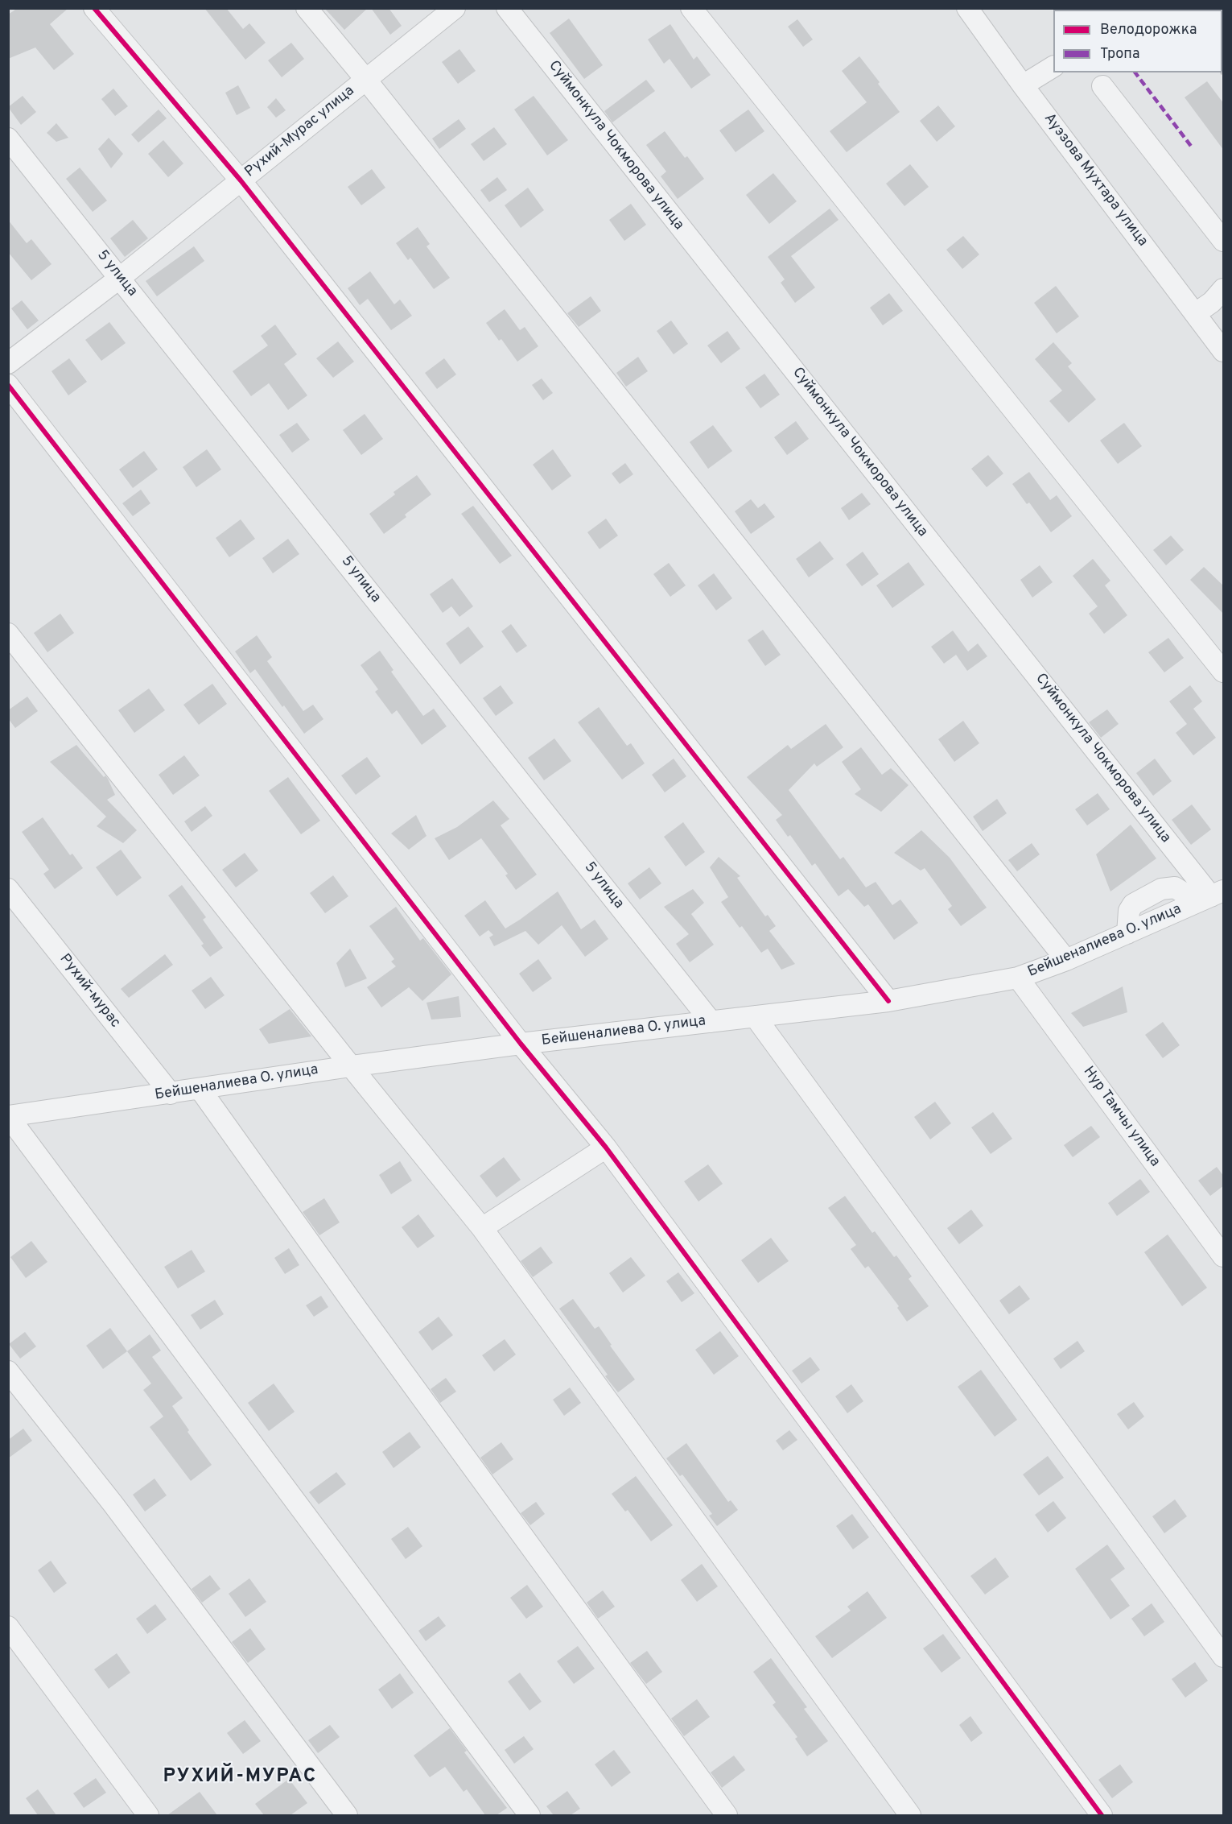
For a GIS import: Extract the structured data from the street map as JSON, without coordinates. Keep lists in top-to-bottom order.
{
  "streets": {
    "street": [
      "Рухий-Мурас улица",
      "Суймонкула Чокморова улица",
      "Ауэзова Мухтара улица",
      "5 улица",
      "Бейшеналиева О. улица",
      "Рухий-мурас",
      "Нур Тамчы улица"
    ]
  },
  "crossings": [
    ["Рухий-Мурас улица", "5 улица"],
    ["Суймонкула Чокморова улица", "Бейшеналиева О. улица"],
    ["5 улица", "Бейшеналиева О. улица"],
    ["Бейшеналиева О. улица", "Рухий-мурас"],
    ["Бейшеналиева О. улица", "Нур Тамчы улица"]
  ],
  "districts": ["РУХИЙ-МУРАС"],
  "legend": ["Велодорожка", "Тропа"]
}
